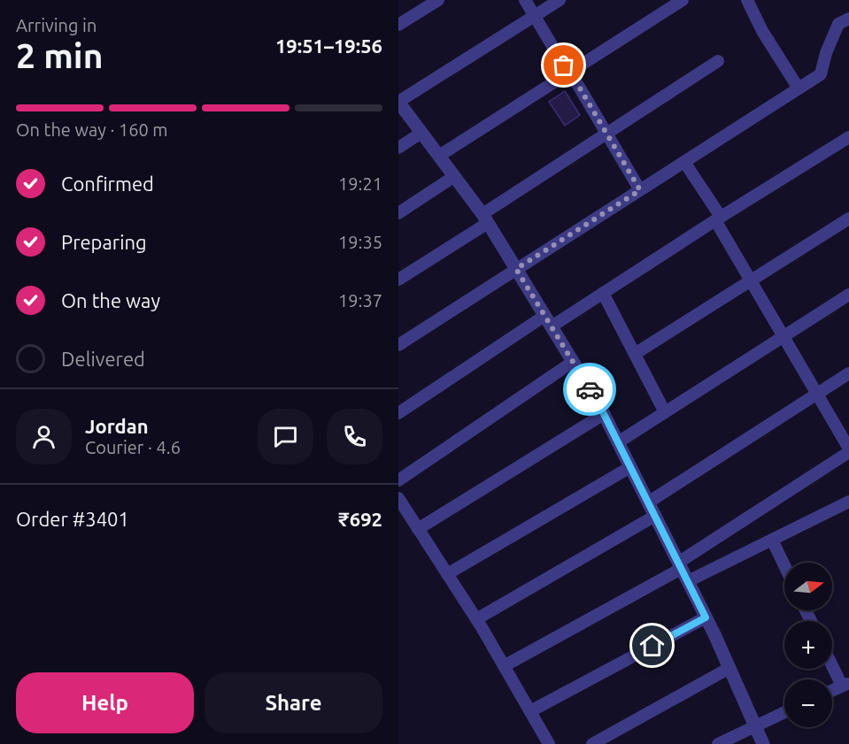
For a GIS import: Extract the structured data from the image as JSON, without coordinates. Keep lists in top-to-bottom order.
{
  "north": "right",
  "page": {
    "heading": ["2 min", "Arriving in", "19:51–19:56"],
    "panel": [
      "Jordan",
      "Courier · 4.6",
      "Order #3401",
      "₹692"
    ],
    "bar": "On the way · 160 m",
    "list": [
      ["Confirmed", "19:21"],
      ["Preparing", "19:35"],
      ["On the way", "19:37"],
      "Delivered"
    ],
    "map_buttons": ["+", "−"],
    "buttons": ["Help", "Share"]
  }
}
